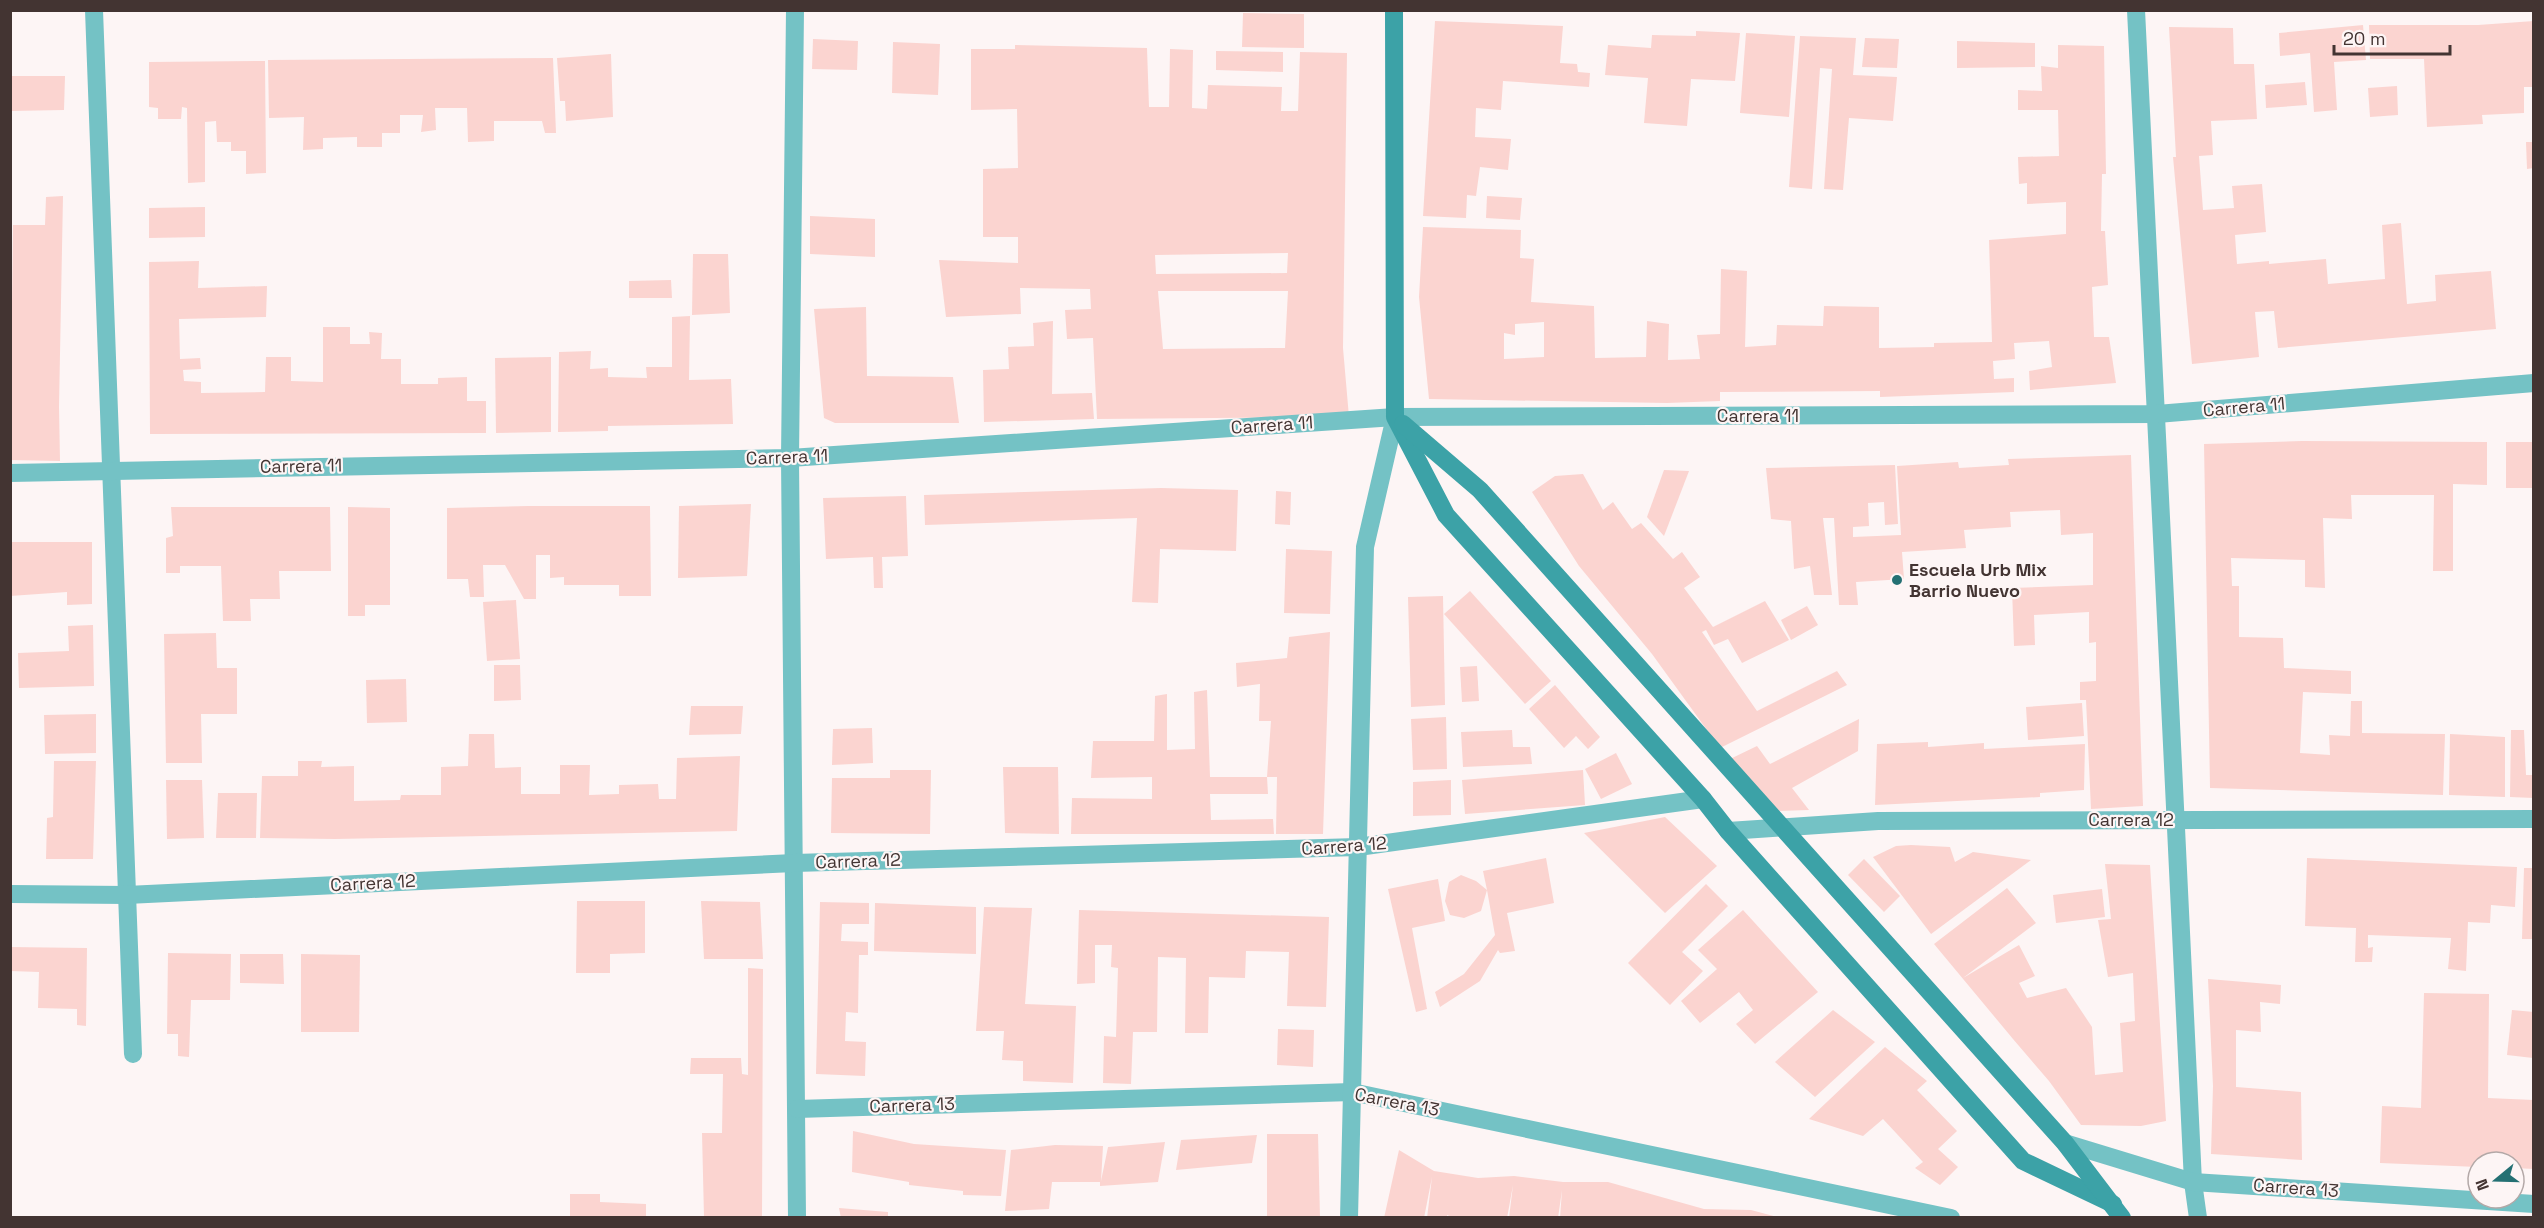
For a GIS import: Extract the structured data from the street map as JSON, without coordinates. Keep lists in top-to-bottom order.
{
  "streets": {
    "street": ["Carrera 11", "Carrera 12", "Carrera 13"]
  },
  "places": ["Escuela Urb Mix Barrio Nuevo"],
  "scale_bar": "20 m",
  "north": "left"
}
